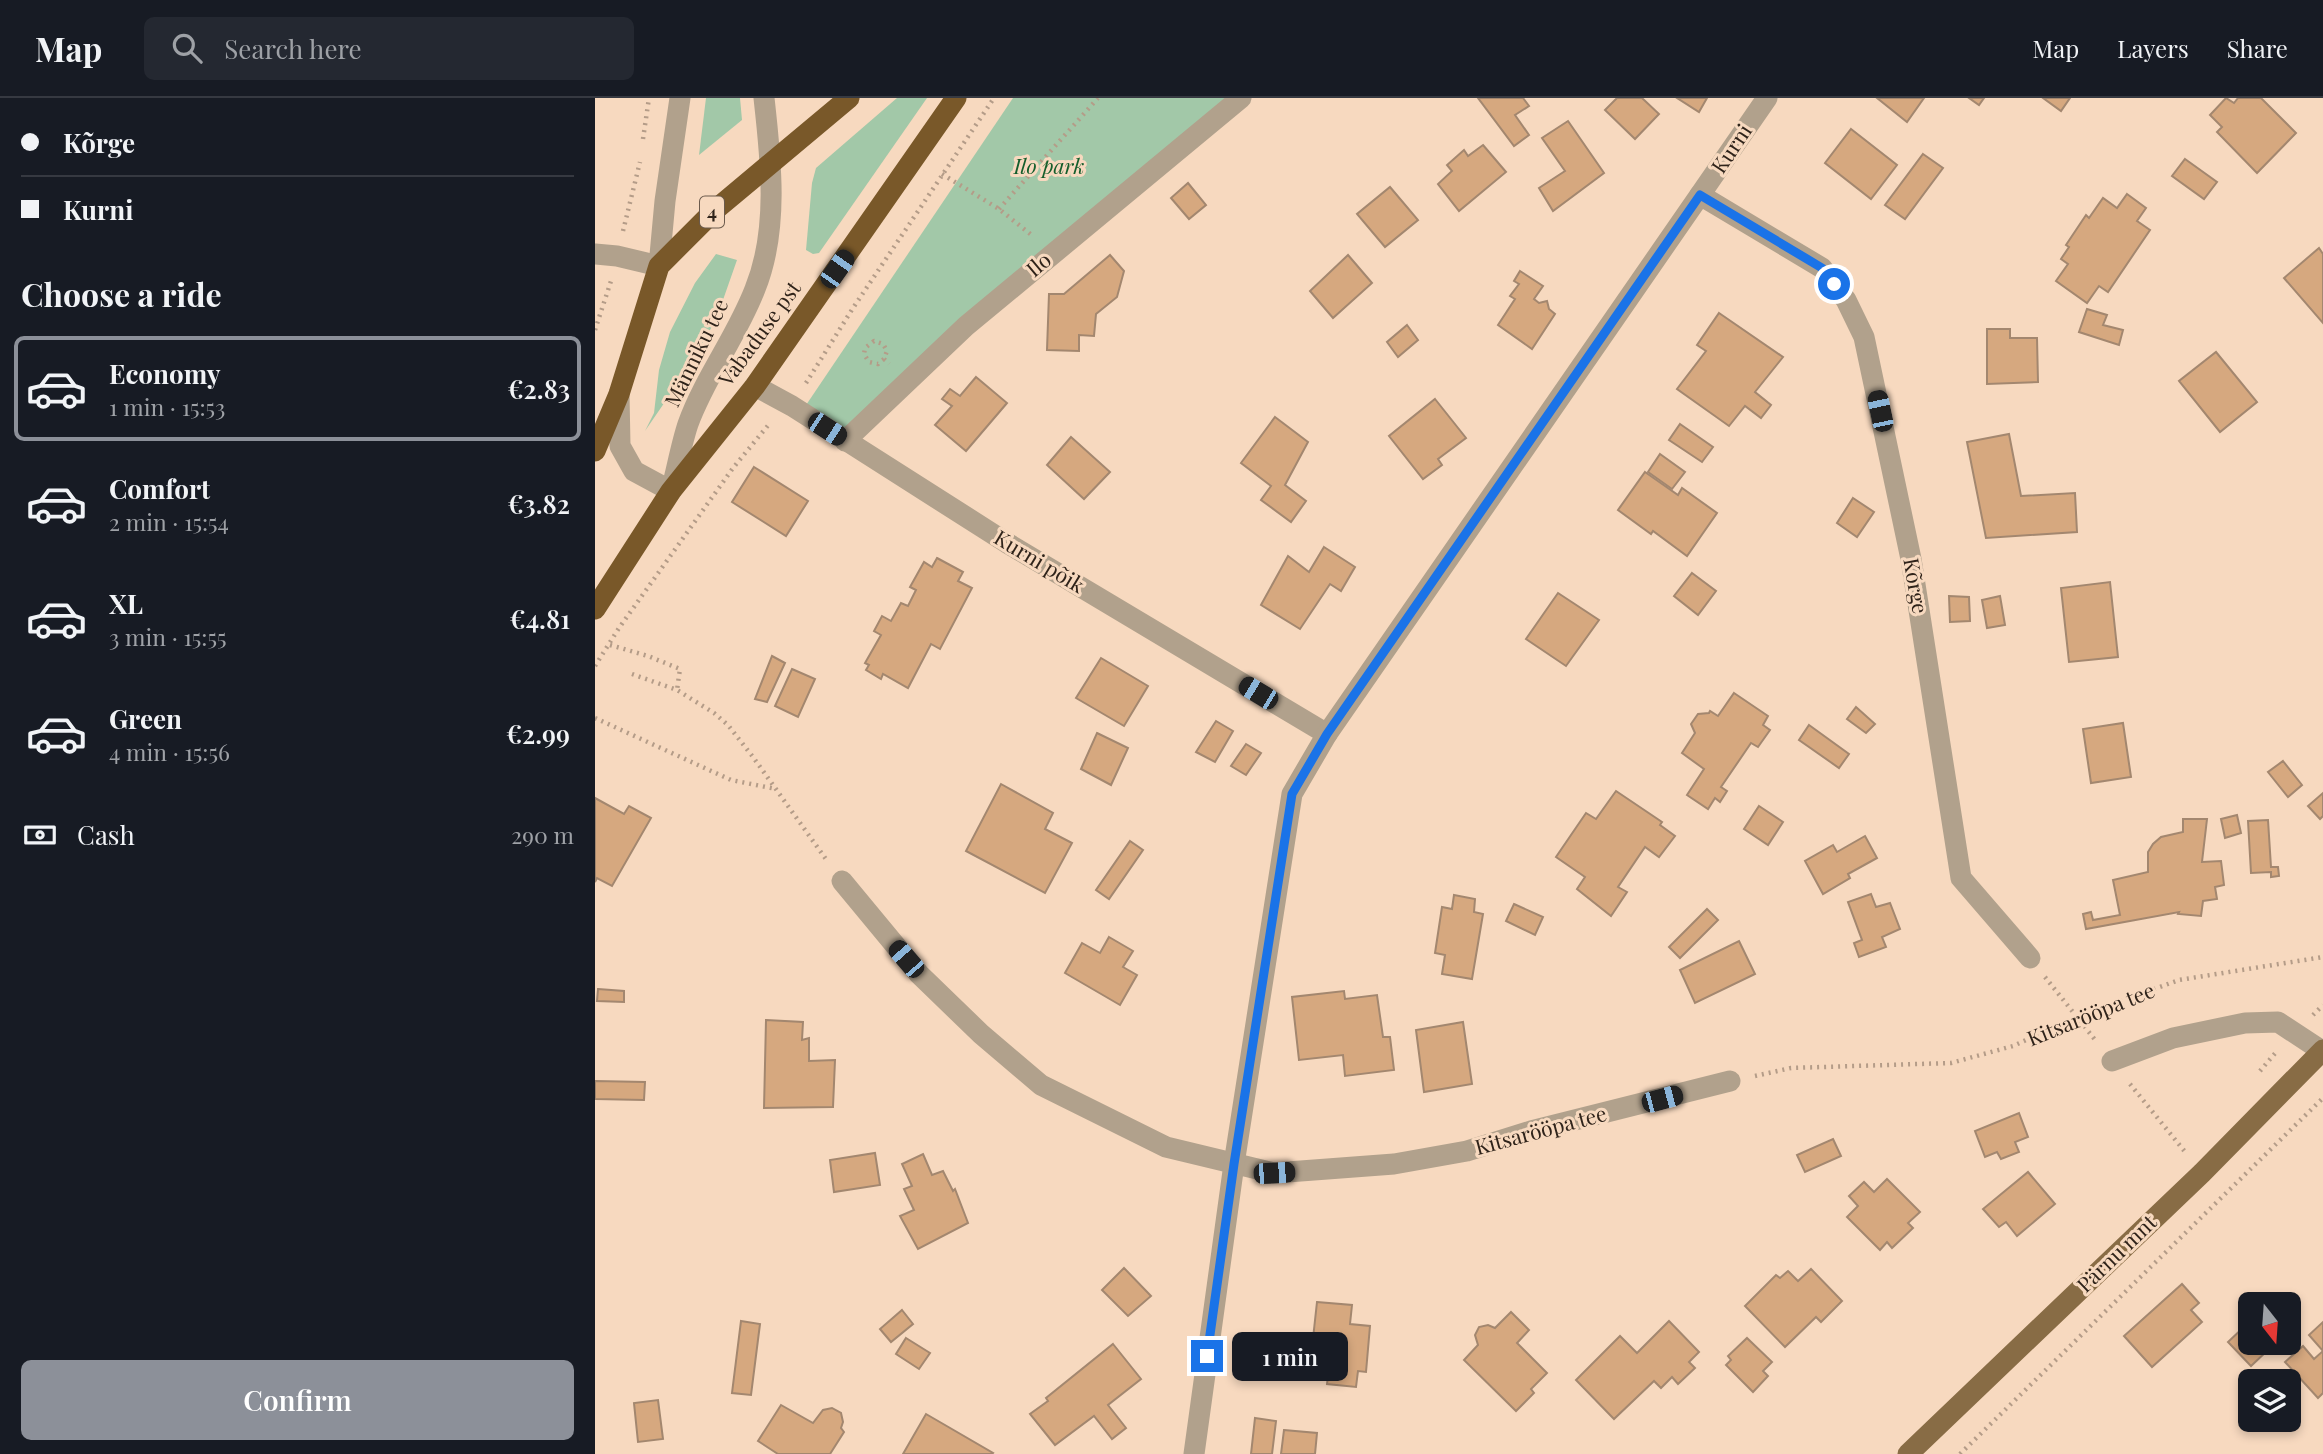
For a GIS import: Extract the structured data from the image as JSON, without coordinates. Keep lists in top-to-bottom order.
{
  "streets": {
    "highway": ["4", "Vabaduse pst", "Männiku tee"],
    "main road": ["Pärnu mnt"],
    "street": [
      "Kurni",
      "Ilo",
      "Kurni põik",
      "Kõrge",
      "Kitsarööpa tee"
    ]
  },
  "crossings": [
    ["Kurni", "Kurni põik"],
    ["Kurni", "Kõrge"],
    ["Kurni", "Kitsarööpa tee"],
    ["4", "Männiku tee"],
    ["Ilo", "Kurni põik"],
    ["Vabaduse pst", "Männiku tee"],
    ["Vabaduse pst", "Kurni põik"]
  ],
  "parks": ["Ilo park"],
  "north": "bottom",
  "page": {
    "header": "Map",
    "search": "Search here",
    "nav": ["Map", "Layers", "Share"],
    "banner": ["Kõrge", "Kurni"],
    "heading": "Choose a ride",
    "list": [
      {
        "name": "Economy",
        "note": "1 min · 15:53",
        "value": "€2.83"
      },
      {
        "name": "Comfort",
        "note": "2 min · 15:54",
        "value": "€3.82"
      },
      {
        "name": "XL",
        "note": "3 min · 15:55",
        "value": "€4.81"
      },
      {
        "name": "Green",
        "note": "4 min · 15:56",
        "value": "€2.99"
      }
    ],
    "pay": ["Cash", "290 m"],
    "bubble": "1 min",
    "buttons": "Confirm"
  }
}
